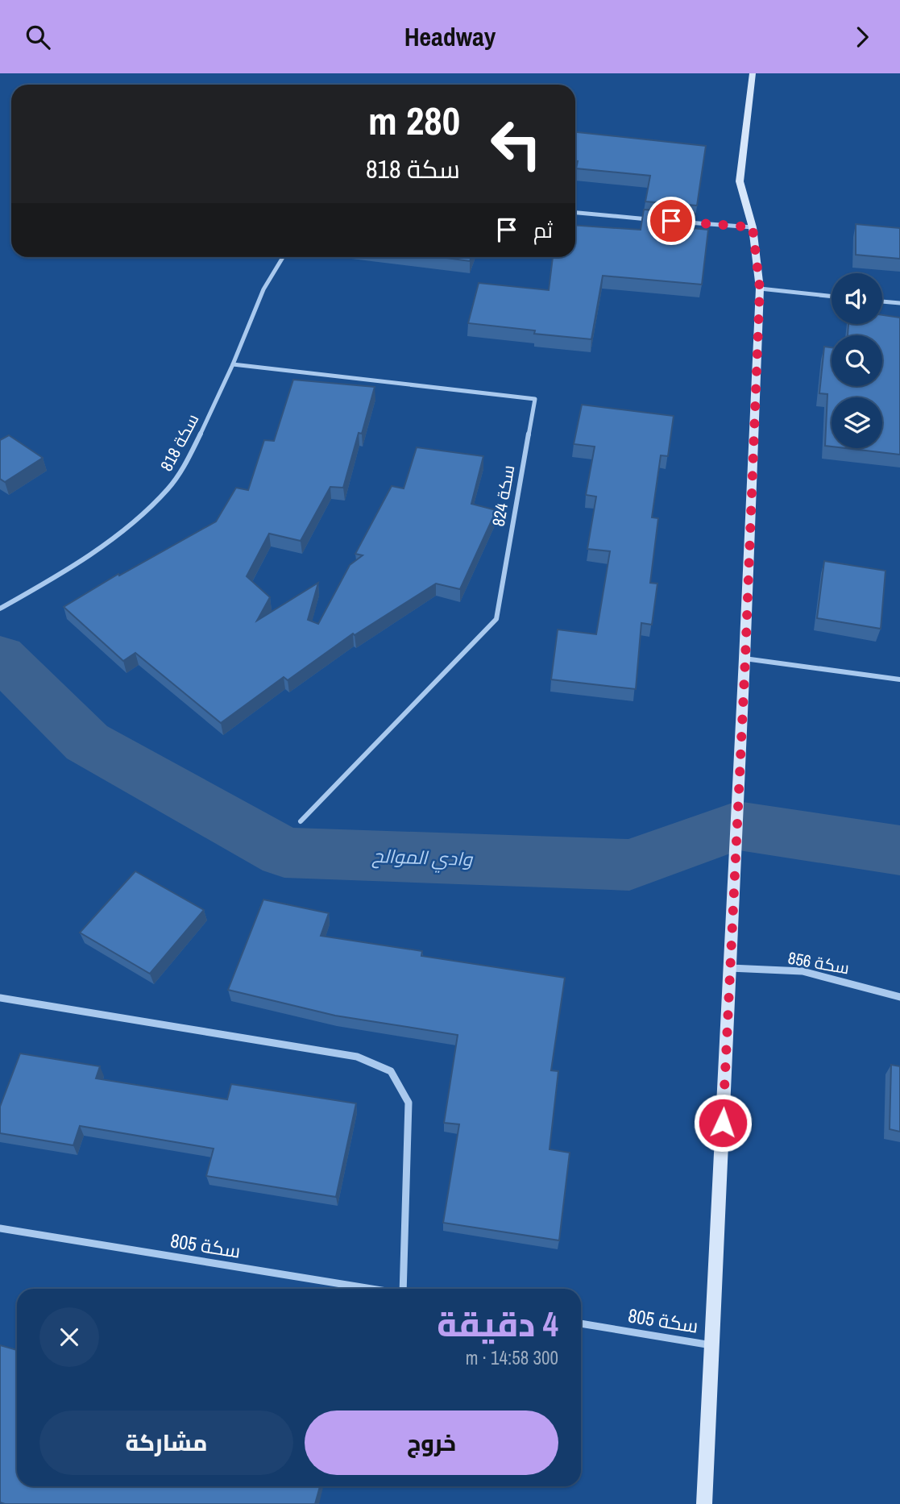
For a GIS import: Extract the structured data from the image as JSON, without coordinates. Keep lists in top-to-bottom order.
{
  "streets": {
    "street": [
      "سكة 818",
      "سكة 824",
      "سكة 856",
      "سكة 805"
    ]
  },
  "crossings": [
    ["سكة 818", "سكة 824"]
  ],
  "water": ["وادي الموالح"],
  "page": {
    "header": "Headway",
    "turn": ["280 m", "سكة 818"],
    "then": "ثم",
    "heading": ["4 دقيقة", "300 m · 14:58"],
    "buttons": ["خروج", "مشاركة"]
  }
}
